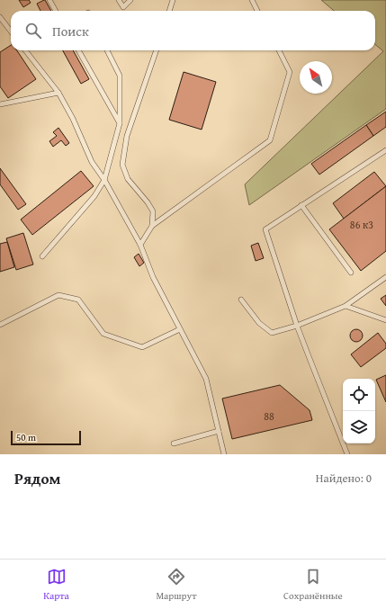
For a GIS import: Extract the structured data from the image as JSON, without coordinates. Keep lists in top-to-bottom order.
{
  "house_numbers": ["86 к3", "88"],
  "scale_bar": "50 m",
  "north": "top left",
  "page": {
    "search": "Поиск",
    "scale": "50 m",
    "heading": ["Рядом", "Найдено: 0"],
    "nav": ["Карта", "Маршрут", "Сохранённые"]
  }
}
